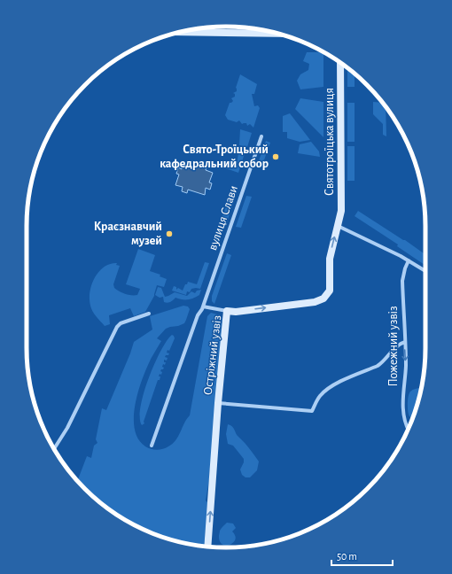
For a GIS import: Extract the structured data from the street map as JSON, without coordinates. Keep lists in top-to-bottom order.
{
  "streets": {
    "street": [
      "Святотроїцька вулиця",
      "вулиця Слави",
      "Пожежний узвіз",
      "Остріжний узвіз"
    ]
  },
  "crossings": [
    ["Святотроїцька вулиця", "Остріжний узвіз"]
  ],
  "one_way": ["Пожежний узвіз", "Остріжний узвіз"],
  "places": ["Свято-Троїцький кафедральний собор", "Краєзнавчий музей"],
  "scale_bar": "50 m"
}
